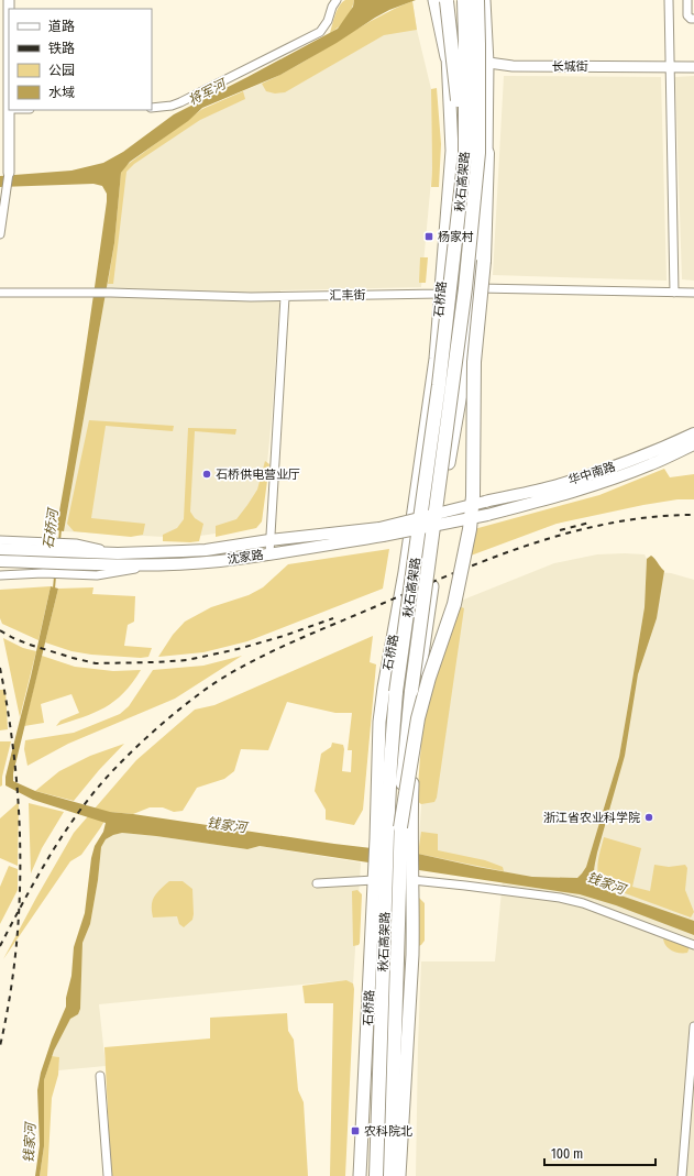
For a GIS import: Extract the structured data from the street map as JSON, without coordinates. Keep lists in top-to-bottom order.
{
  "streets": {
    "highway": ["秋石高架路"],
    "main road": ["石桥路", "华中南路", "沈家路"],
    "street": ["长城街", "汇丰街"]
  },
  "crossings": [
    ["长城街", "石桥路"],
    ["汇丰街", "石桥路"],
    ["华中南路", "沈家路"]
  ],
  "water": ["将军河", "石桥河", "钱家河"],
  "places": {
    "transit": ["杨家村", "农科院北"],
    "other": ["石桥供电营业厅", "浙江省农业科学院"]
  },
  "legend": [
    "道路",
    "铁路",
    "公园",
    "水域"
  ],
  "scale_bar": "100 m"
}
